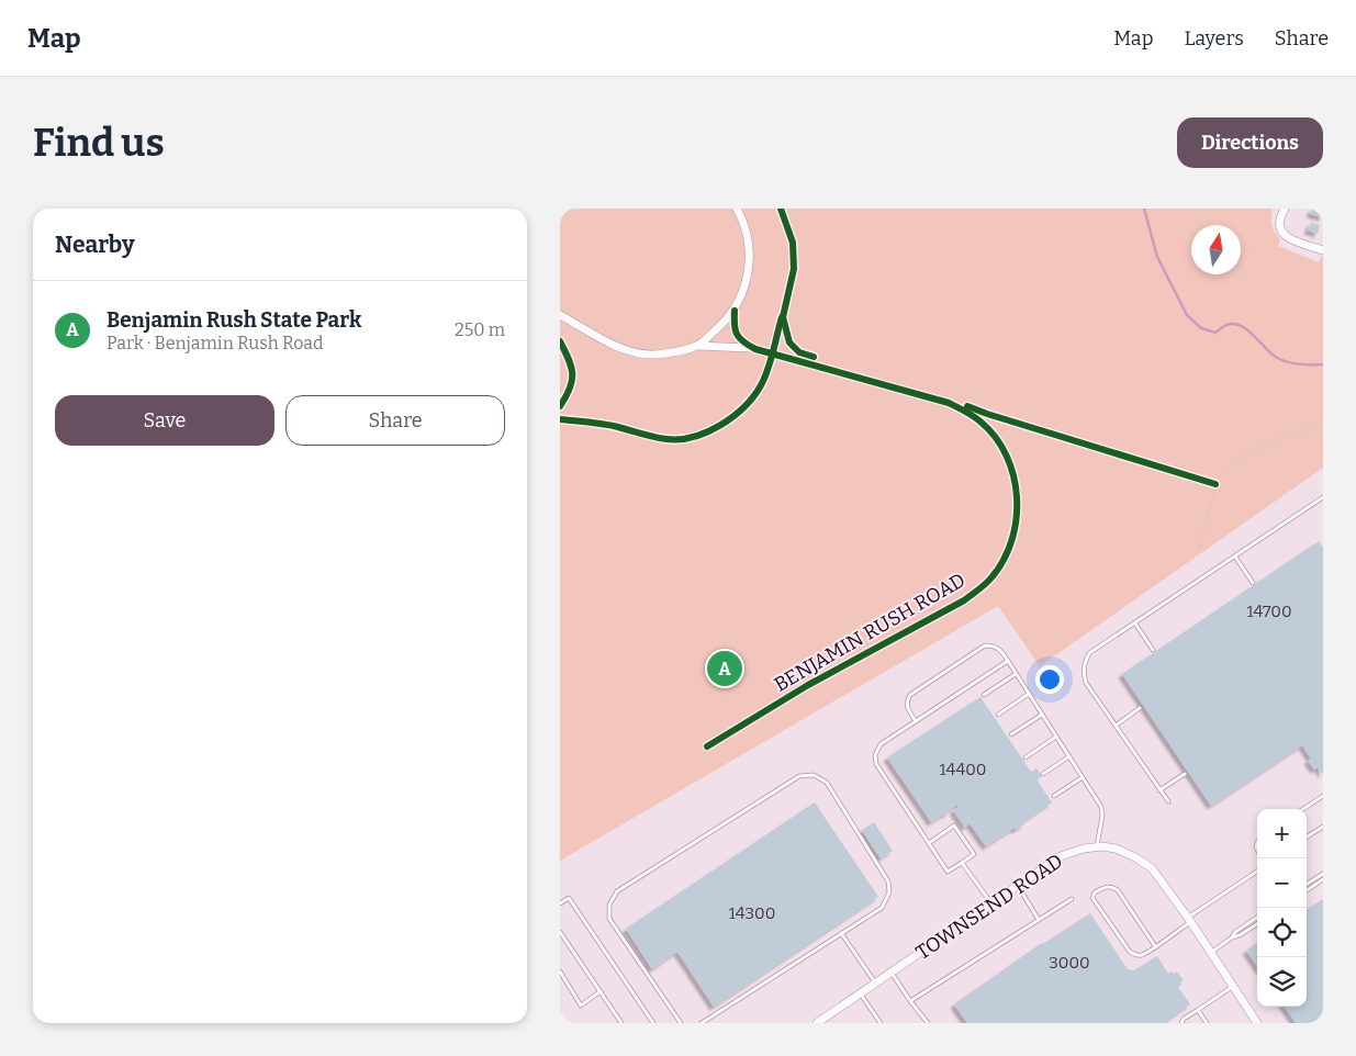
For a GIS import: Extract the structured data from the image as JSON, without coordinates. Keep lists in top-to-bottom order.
{
  "streets": {
    "street": ["BENJAMIN RUSH ROAD", "TOWNSEND ROAD"]
  },
  "house_numbers": [
    "14700",
    "14400",
    "14300",
    "3000"
  ],
  "north": "top",
  "page": {
    "header": "Map",
    "nav": ["Map", "Layers", "Share"],
    "buttons": [
      "Directions",
      ["Save", "Share"]
    ],
    "title": "Find us",
    "heading": "Nearby",
    "list": [
      {
        "mark": "A",
        "name": "Benjamin Rush State Park",
        "note": "Park · Benjamin Rush Road",
        "value": "250 m"
      }
    ],
    "pins": "A",
    "map_buttons": ["+", "−"]
  }
}
